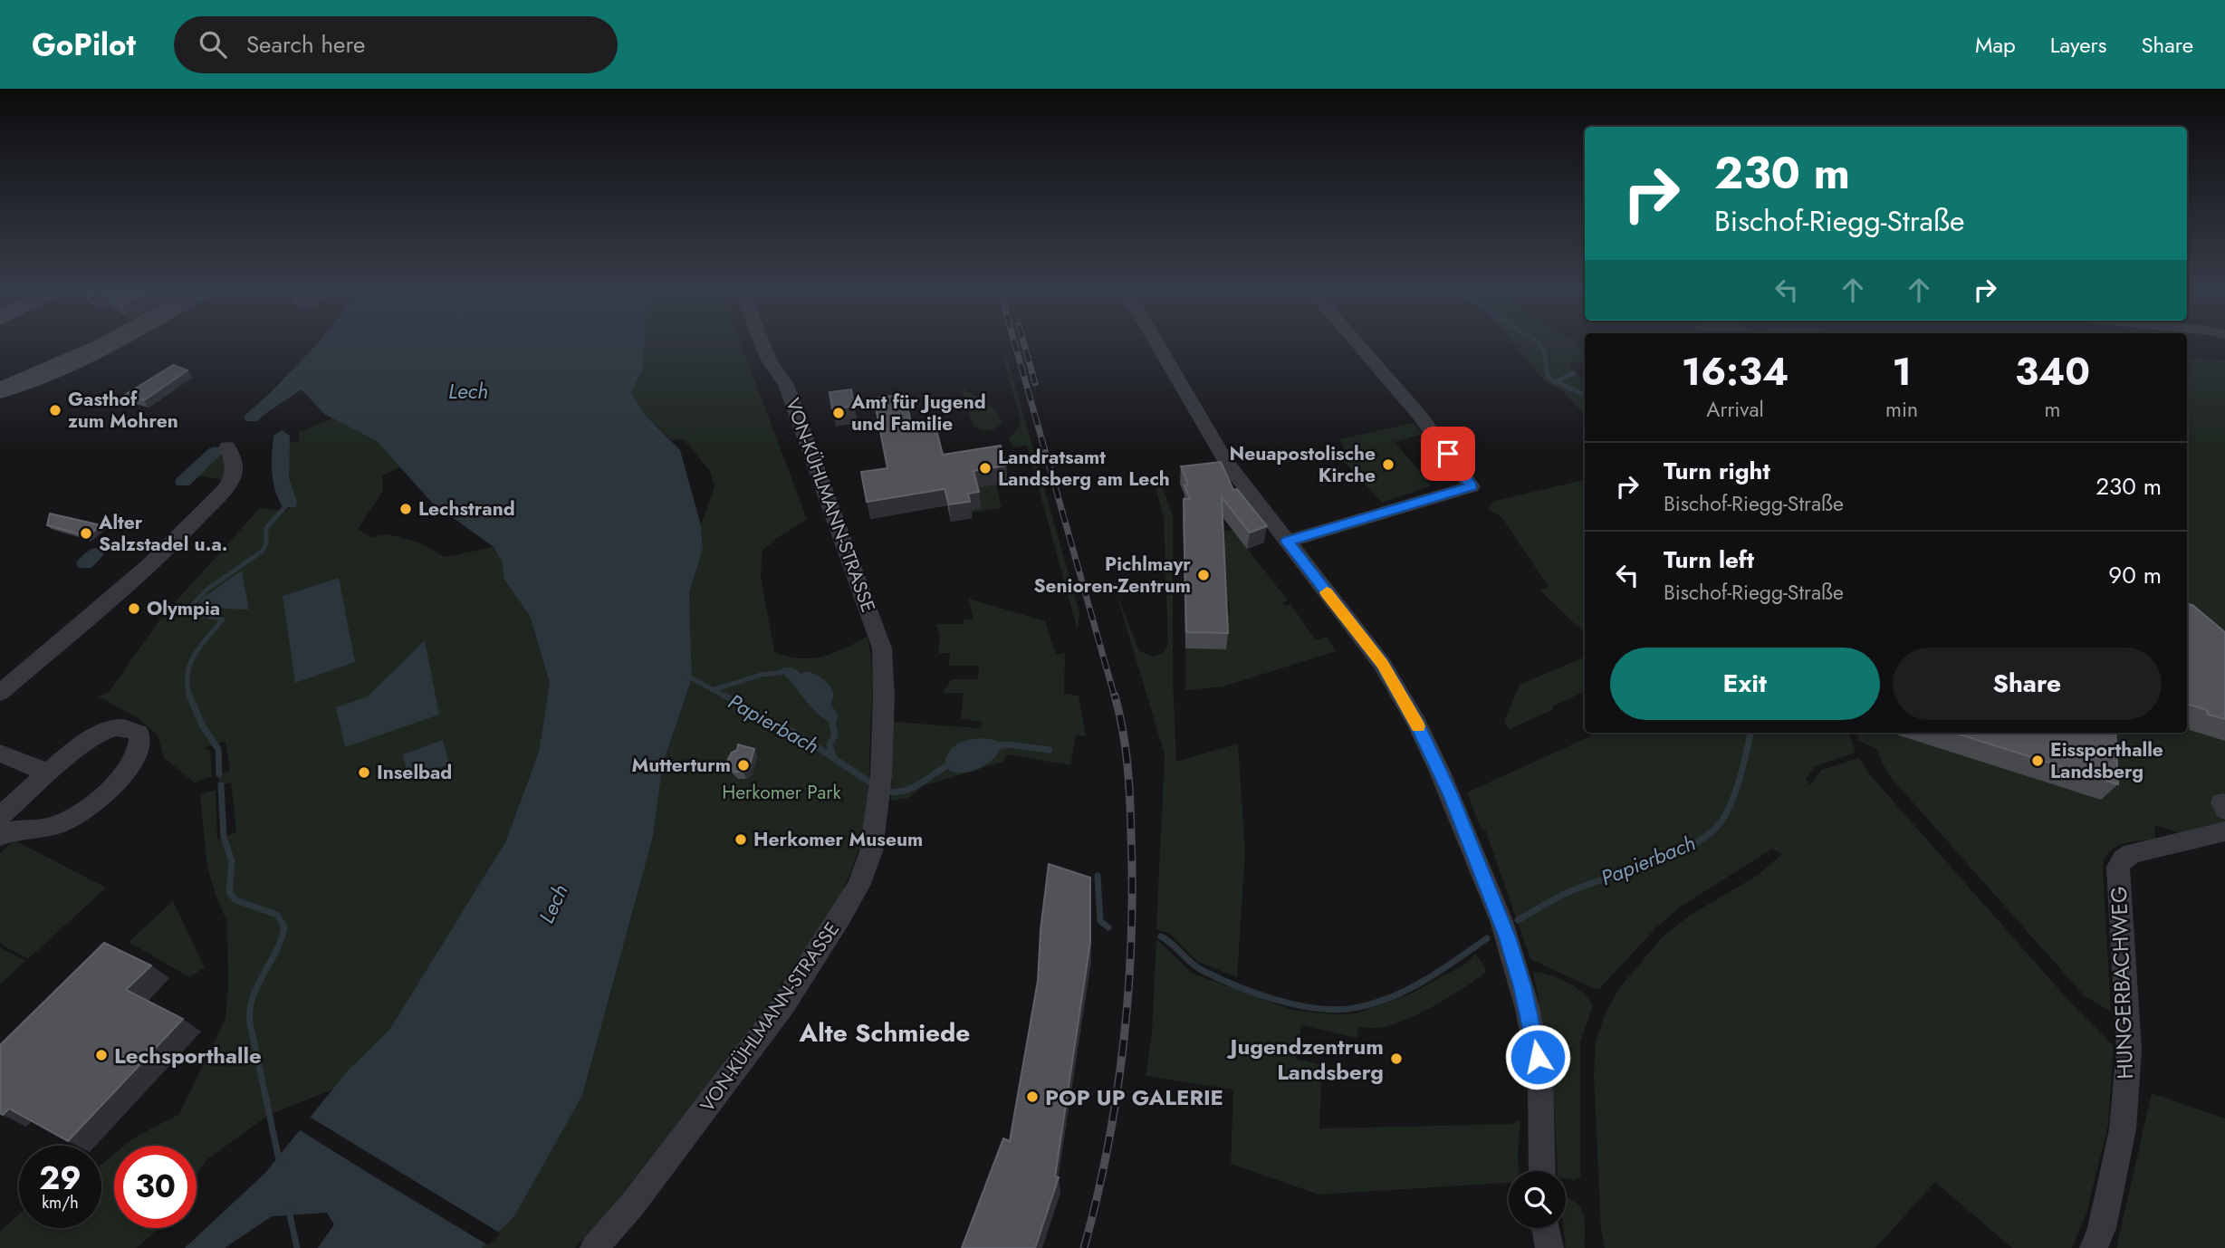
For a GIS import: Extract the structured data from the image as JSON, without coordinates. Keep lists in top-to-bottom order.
{
  "streets": {
    "street": ["VON-KÜHLMANN-STRASSE", "HUNGERBACHWEG"]
  },
  "districts": ["Alte Schmiede"],
  "water": ["Lech", "Papierbach"],
  "parks": ["Herkomer Park"],
  "places": [
    "Gasthof zum Mohren",
    "Amt für Jugend und Familie",
    "Neuapostolische Kirche",
    "Landratsamt Landsberg am Lech",
    "Lechstrand",
    "Alter Salzstadel u.a.",
    "Pichlmayr Senioren-Zentrum",
    "Olympia",
    "Eissporthalle Landsberg",
    "Mutterturm",
    "Inselbad",
    "Herkomer Museum",
    "Lechsporthalle",
    "Jugendzentrum Landsberg",
    "POP UP GALERIE"
  ],
  "page": {
    "header": "GoPilot",
    "search": "Search here",
    "nav": ["Map", "Layers", "Share"],
    "turn": ["230 m", "Bischof-Riegg-Straße"],
    "eta": [
      "16:34",
      "Arrival",
      "1",
      "min",
      "340",
      "m"
    ],
    "list": [
      {
        "name": "Turn right",
        "note": "Bischof-Riegg-Straße",
        "value": "230 m"
      },
      {
        "name": "Turn left",
        "note": "Bischof-Riegg-Straße",
        "value": "90 m"
      }
    ],
    "buttons": ["Exit", "Share"],
    "speed": "29 km/h",
    "limit": "30"
  }
}
